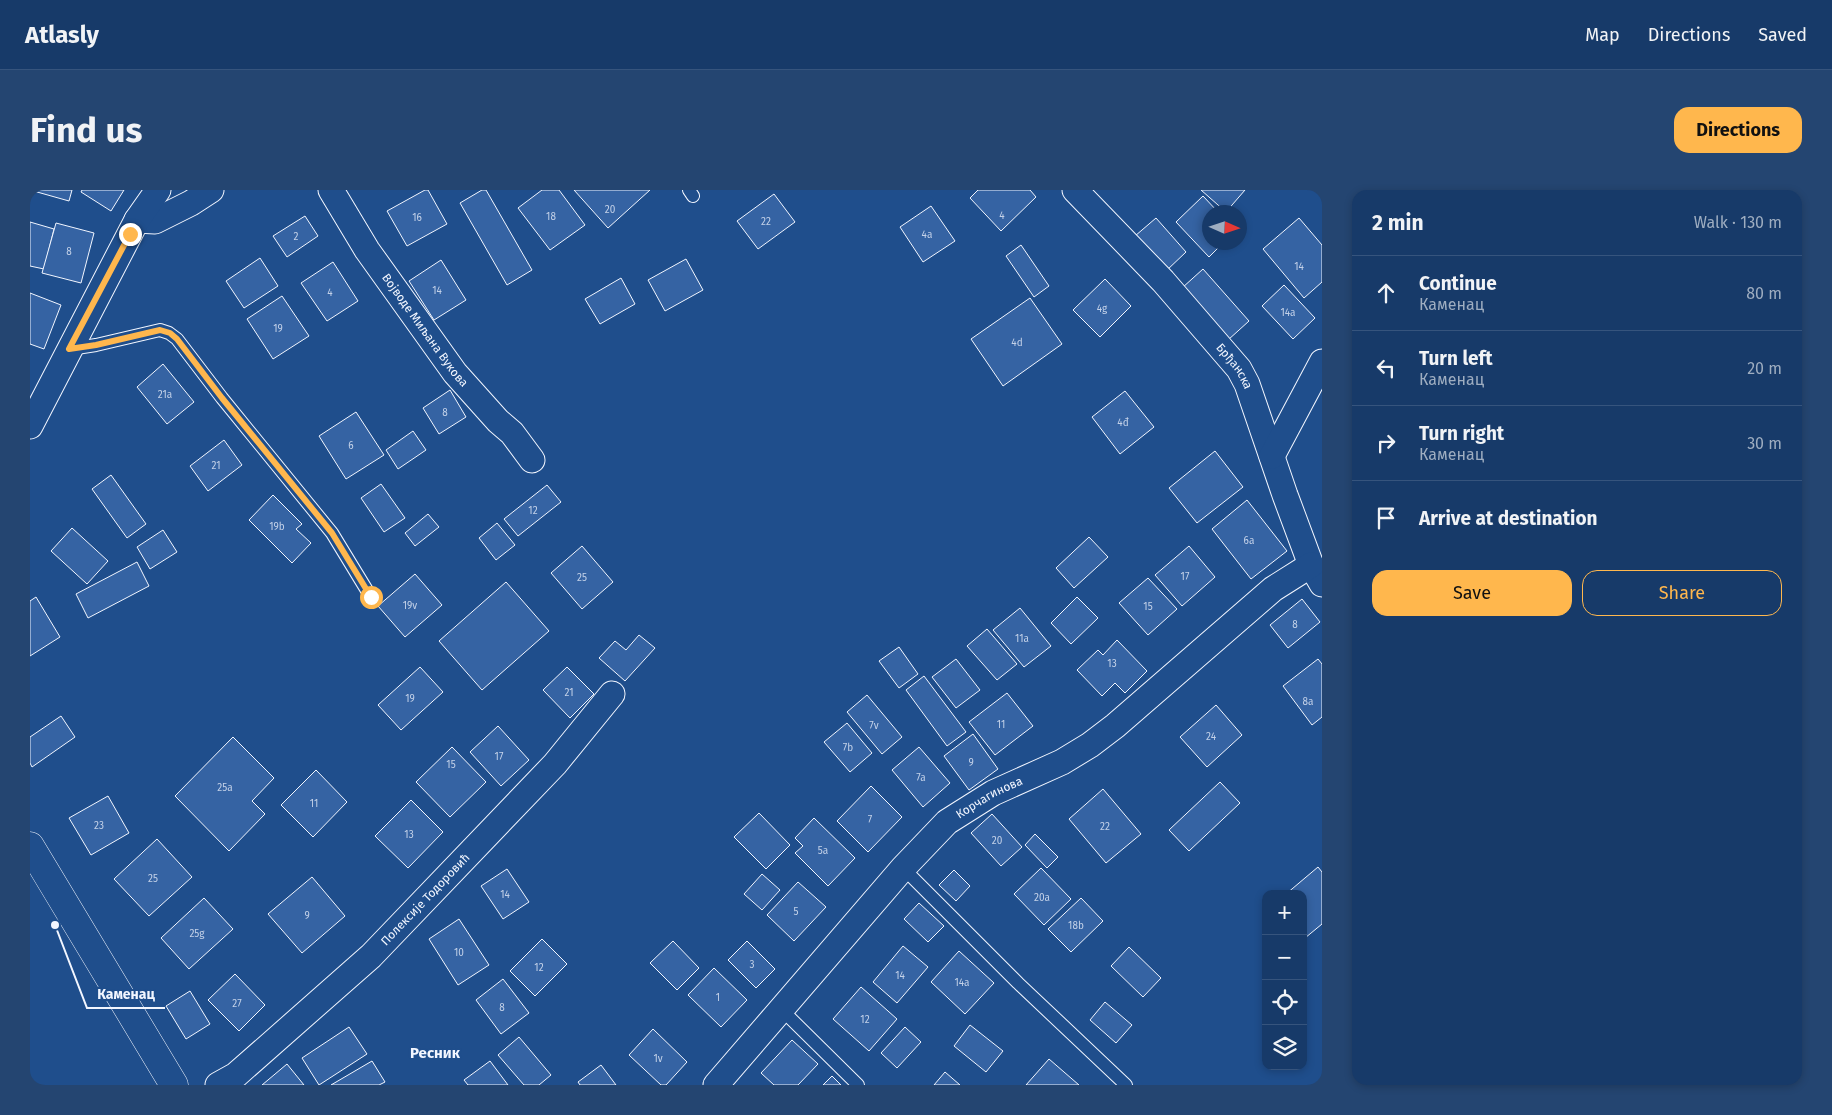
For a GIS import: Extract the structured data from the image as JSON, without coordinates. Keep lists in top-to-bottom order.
{
  "streets": {
    "street": [
      "Војводе Миљана Вукова",
      "Брђанска",
      "Корчагинова",
      "Полексије Тодоровић"
    ]
  },
  "crossings": [
    ["Брђанска", "Корчагинова"]
  ],
  "districts": ["Ресник"],
  "places": ["Каменац"],
  "house_numbers": [
    "20",
    "4",
    "18",
    "16",
    "22",
    "4a",
    "2",
    "8",
    "14",
    "14",
    "4",
    "4g",
    "14a",
    "19",
    "4d",
    "21a",
    "8",
    "4đ",
    "6",
    "21",
    "12",
    "19b",
    "6a",
    "17",
    "25",
    "19v",
    "15",
    "8",
    "11a",
    "13",
    "21",
    "19",
    "8a",
    "11",
    "7v",
    "24",
    "7b",
    "17",
    "9",
    "15",
    "7a",
    "25a",
    "11",
    "7",
    "23",
    "22",
    "13",
    "20",
    "5a",
    "25",
    "14",
    "20a",
    "5",
    "9",
    "18b",
    "25g",
    "10",
    "3",
    "12",
    "14",
    "14a",
    "1",
    "27",
    "8",
    "12",
    "1v"
  ],
  "north": "right",
  "page": {
    "header": "Atlasly",
    "nav": ["Map", "Directions", "Saved"],
    "buttons": [
      "Directions",
      ["Save", "Share"]
    ],
    "title": "Find us",
    "heading": ["2 min", "Walk · 130 m"],
    "list": [
      ["Continue", "Каменац", "80 m"],
      ["Turn left", "Каменац", "20 m"],
      ["Turn right", "Каменац", "30 m"],
      "Arrive at destination"
    ],
    "map_buttons": ["+", "−"]
  }
}
